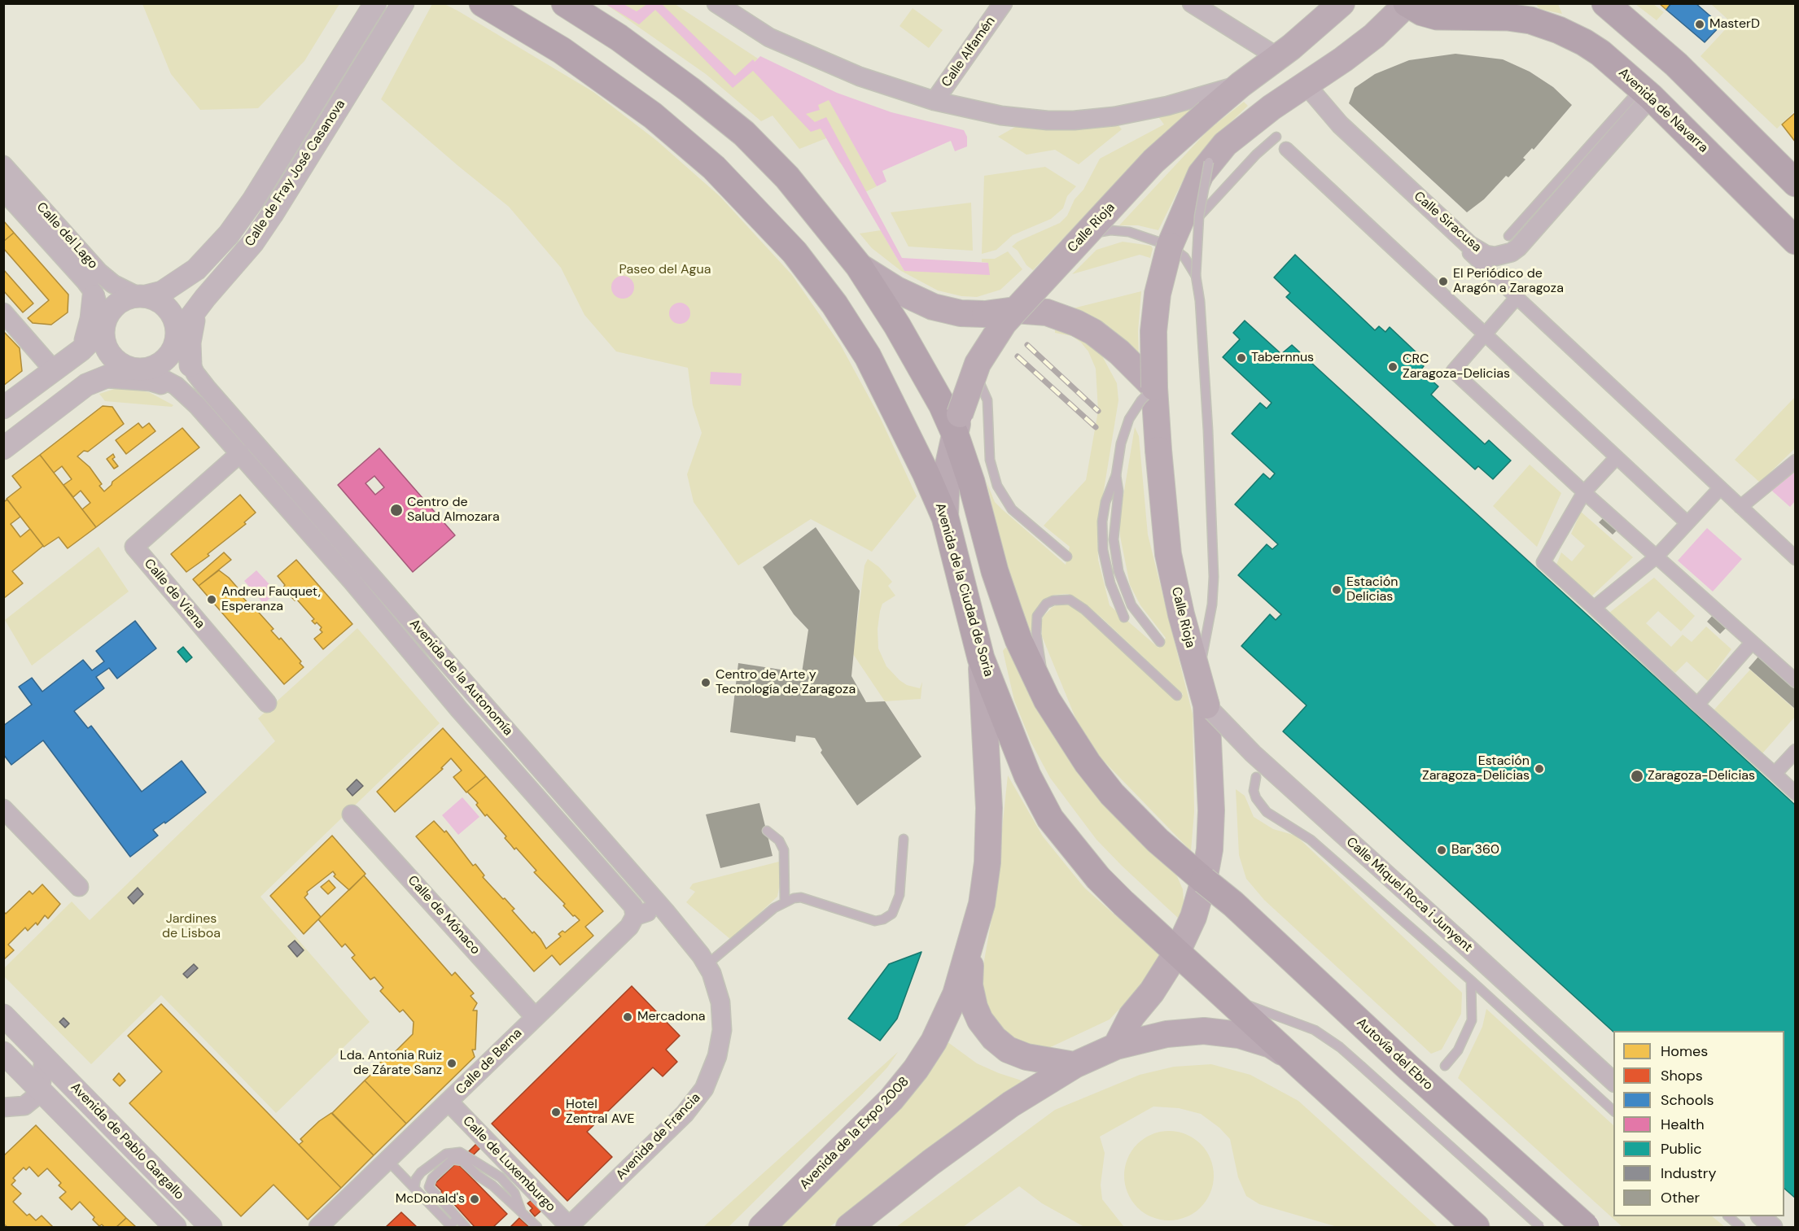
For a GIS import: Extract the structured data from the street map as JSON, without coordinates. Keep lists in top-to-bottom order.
{
  "streets": {
    "main road": [
      "Avenida de Navarra",
      "Calle Rioja",
      "Avenida de la Ciudad de Soria",
      "Autovía del Ebro",
      "Avenida de la Expo 2008"
    ],
    "street": [
      "Calle Alfamén",
      "Calle de Fray José Casanova",
      "Calle Siracusa",
      "Calle del Lago",
      "Calle de Viena",
      "Avenida de la Autonomía",
      "Calle Miquel Roca i Junyent",
      "Calle de Mónaco",
      "Calle de Berna",
      "Avenida de Francia",
      "Avenida de Pablo Gargallo",
      "Calle de Luxemburgo"
    ]
  },
  "crossings": [
    ["Avenida de Navarra", "Calle Siracusa"],
    ["Avenida de Navarra", "Calle Rioja"],
    ["Calle de Fray José Casanova", "Calle del Lago"],
    ["Calle de Fray José Casanova", "Avenida de la Autonomía"],
    ["Calle Siracusa", "Calle Rioja"],
    ["Calle Rioja", "Avenida de la Ciudad de Soria"],
    ["Calle Rioja", "Calle Miquel Roca i Junyent"],
    ["Calle Rioja", "Autovía del Ebro"],
    ["Calle del Lago", "Avenida de la Autonomía"],
    ["Calle de Viena", "Avenida de la Autonomía"],
    ["Avenida de la Autonomía", "Calle de Berna"],
    ["Avenida de la Autonomía", "Avenida de Francia"],
    ["Calle de Mónaco", "Calle de Berna"],
    ["Calle de Berna", "Calle de Luxemburgo"],
    ["Avenida de Francia", "Calle de Luxemburgo"]
  ],
  "parks": ["Paseo del Agua", "Jardines de Lisboa"],
  "places": [
    "MasterD",
    "El Periódico de Aragón a Zaragoza",
    "Tabernnus",
    "CRC Zaragoza-Delicias",
    "Centro de Salud Almozara",
    "Estación Delicias",
    "Andreu Fauquet, Esperanza",
    "Centro de Arte y Tecnología de Zaragoza",
    "Estación Zaragoza-Delicias",
    "Zaragoza-Delicias",
    "Bar 360",
    "Mercadona",
    "Lda. Antonia Ruiz de Zárate Sanz",
    "Hotel Zentral AVE",
    "McDonald's"
  ],
  "legend": [
    "Homes",
    "Shops",
    "Schools",
    "Health",
    "Public",
    "Industry",
    "Other"
  ]
}
